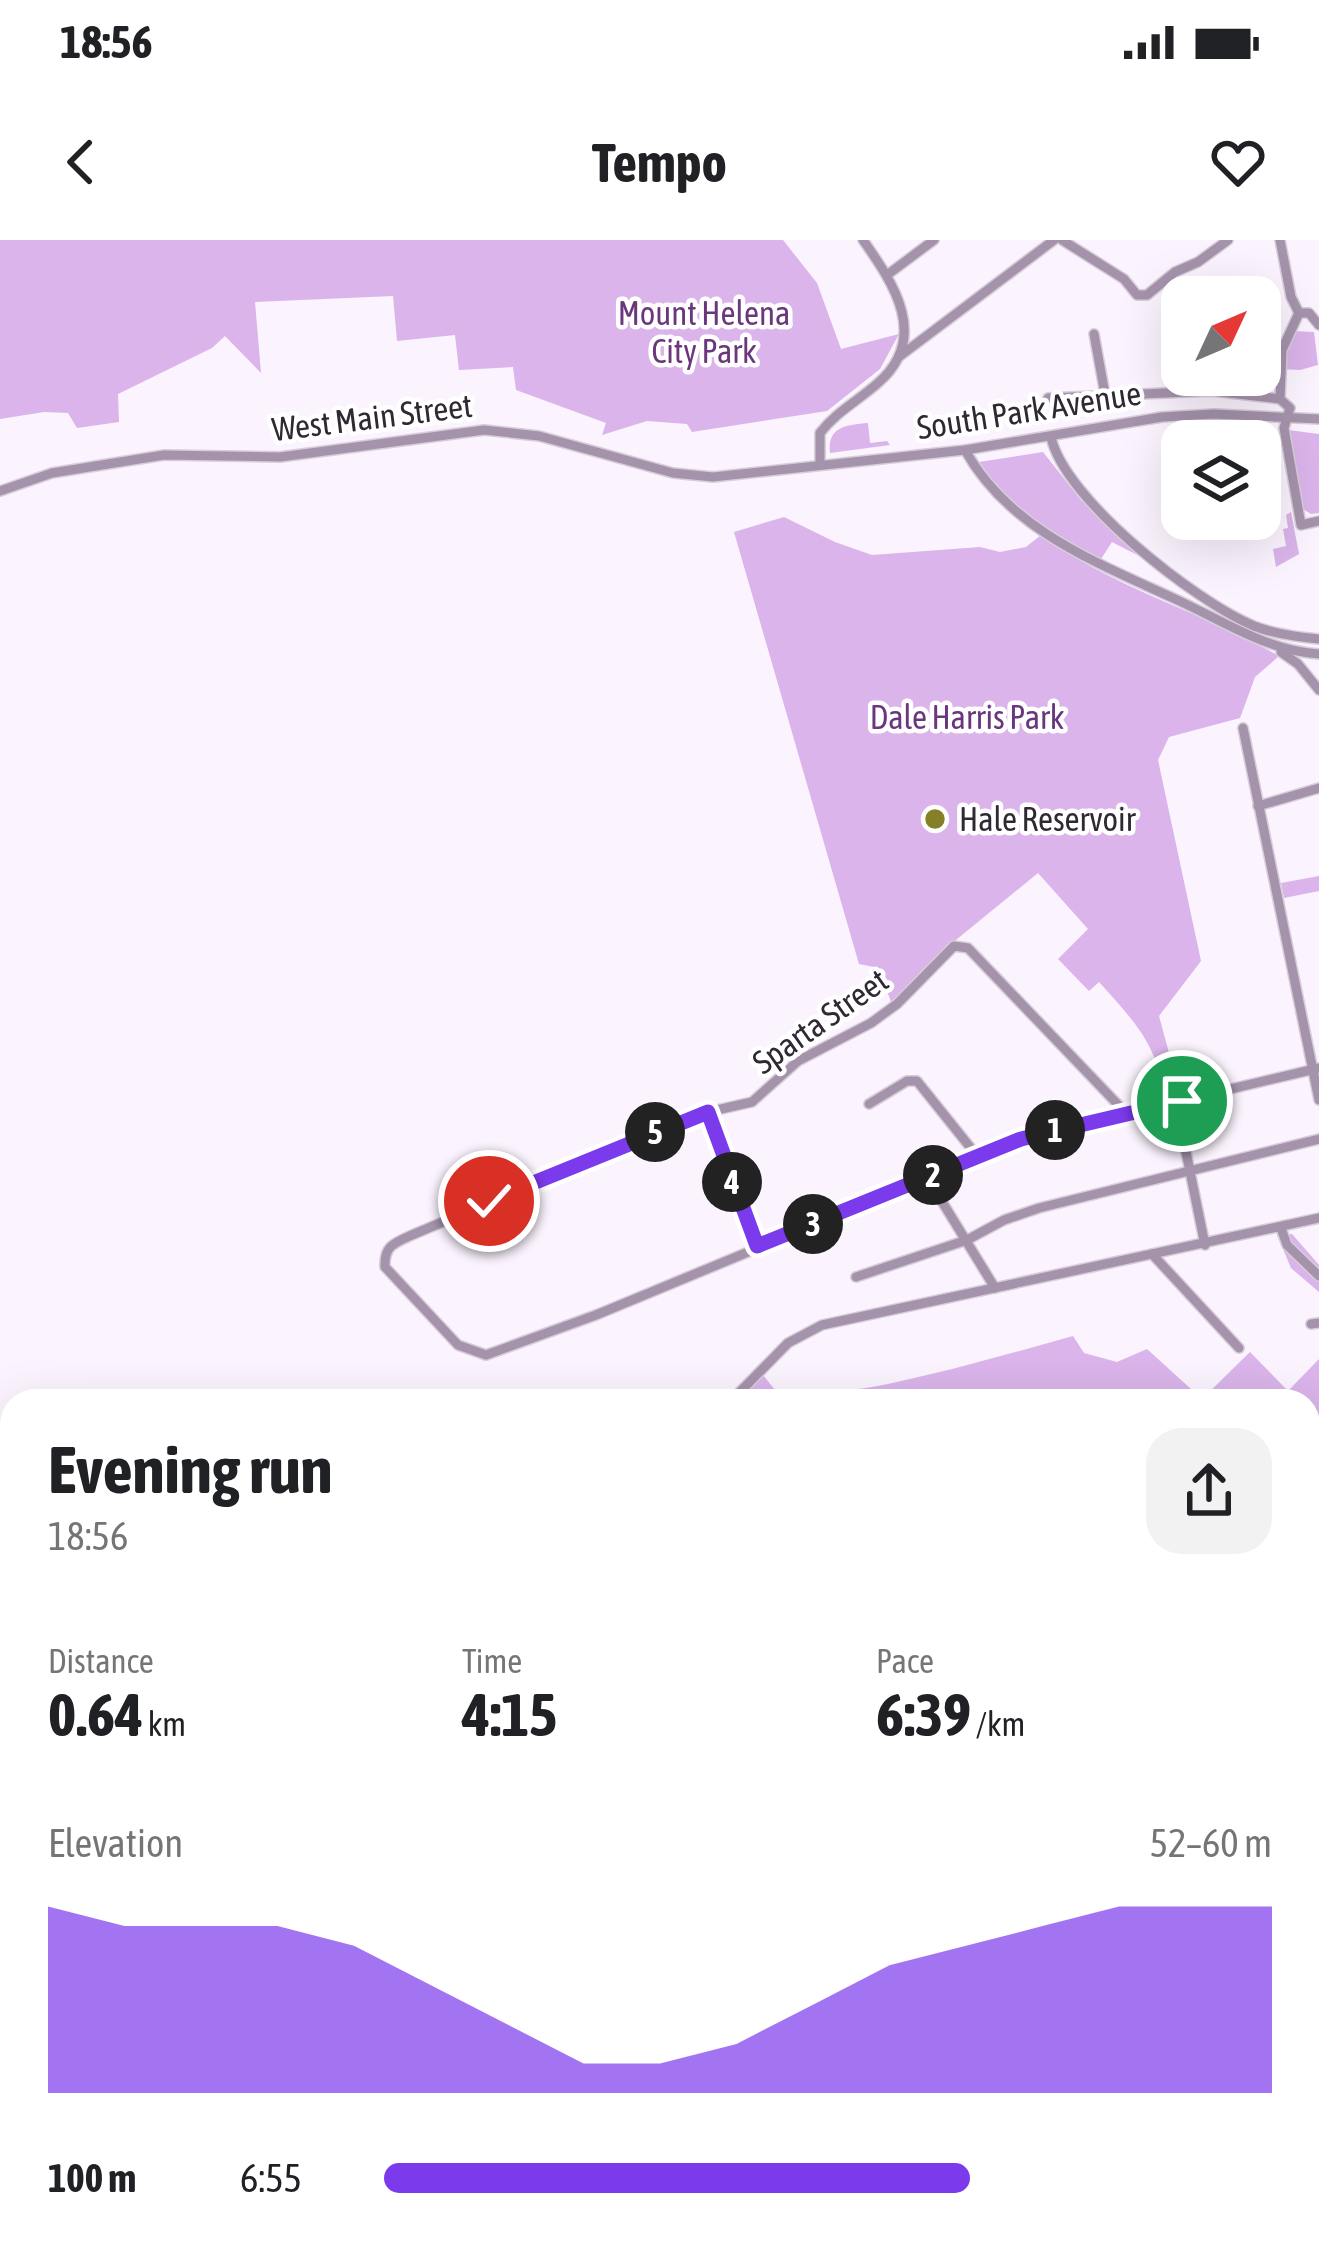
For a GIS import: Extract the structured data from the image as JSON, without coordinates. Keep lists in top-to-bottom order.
{
  "streets": {
    "street": ["South Park Avenue", "West Main Street", "Sparta Street"]
  },
  "crossings": [
    ["South Park Avenue", "West Main Street"]
  ],
  "parks": ["Mount Helena City Park", "Dale Harris Park"],
  "places": ["Hale Reservoir"],
  "north": "top right",
  "page": {
    "status": "18:56",
    "header": "Tempo",
    "pins": [
      "1",
      "5",
      "2",
      "4",
      "3"
    ],
    "heading": ["Evening run", "18:56"],
    "stats": [
      ["Distance", "0.64 km"],
      ["Time", "4:15"],
      ["Pace", "6:39 /km"]
    ],
    "chart": ["Elevation", "52–60 m"],
    "list": [
      {
        "name": "100 m",
        "note": "6:55"
      }
    ]
  }
}
